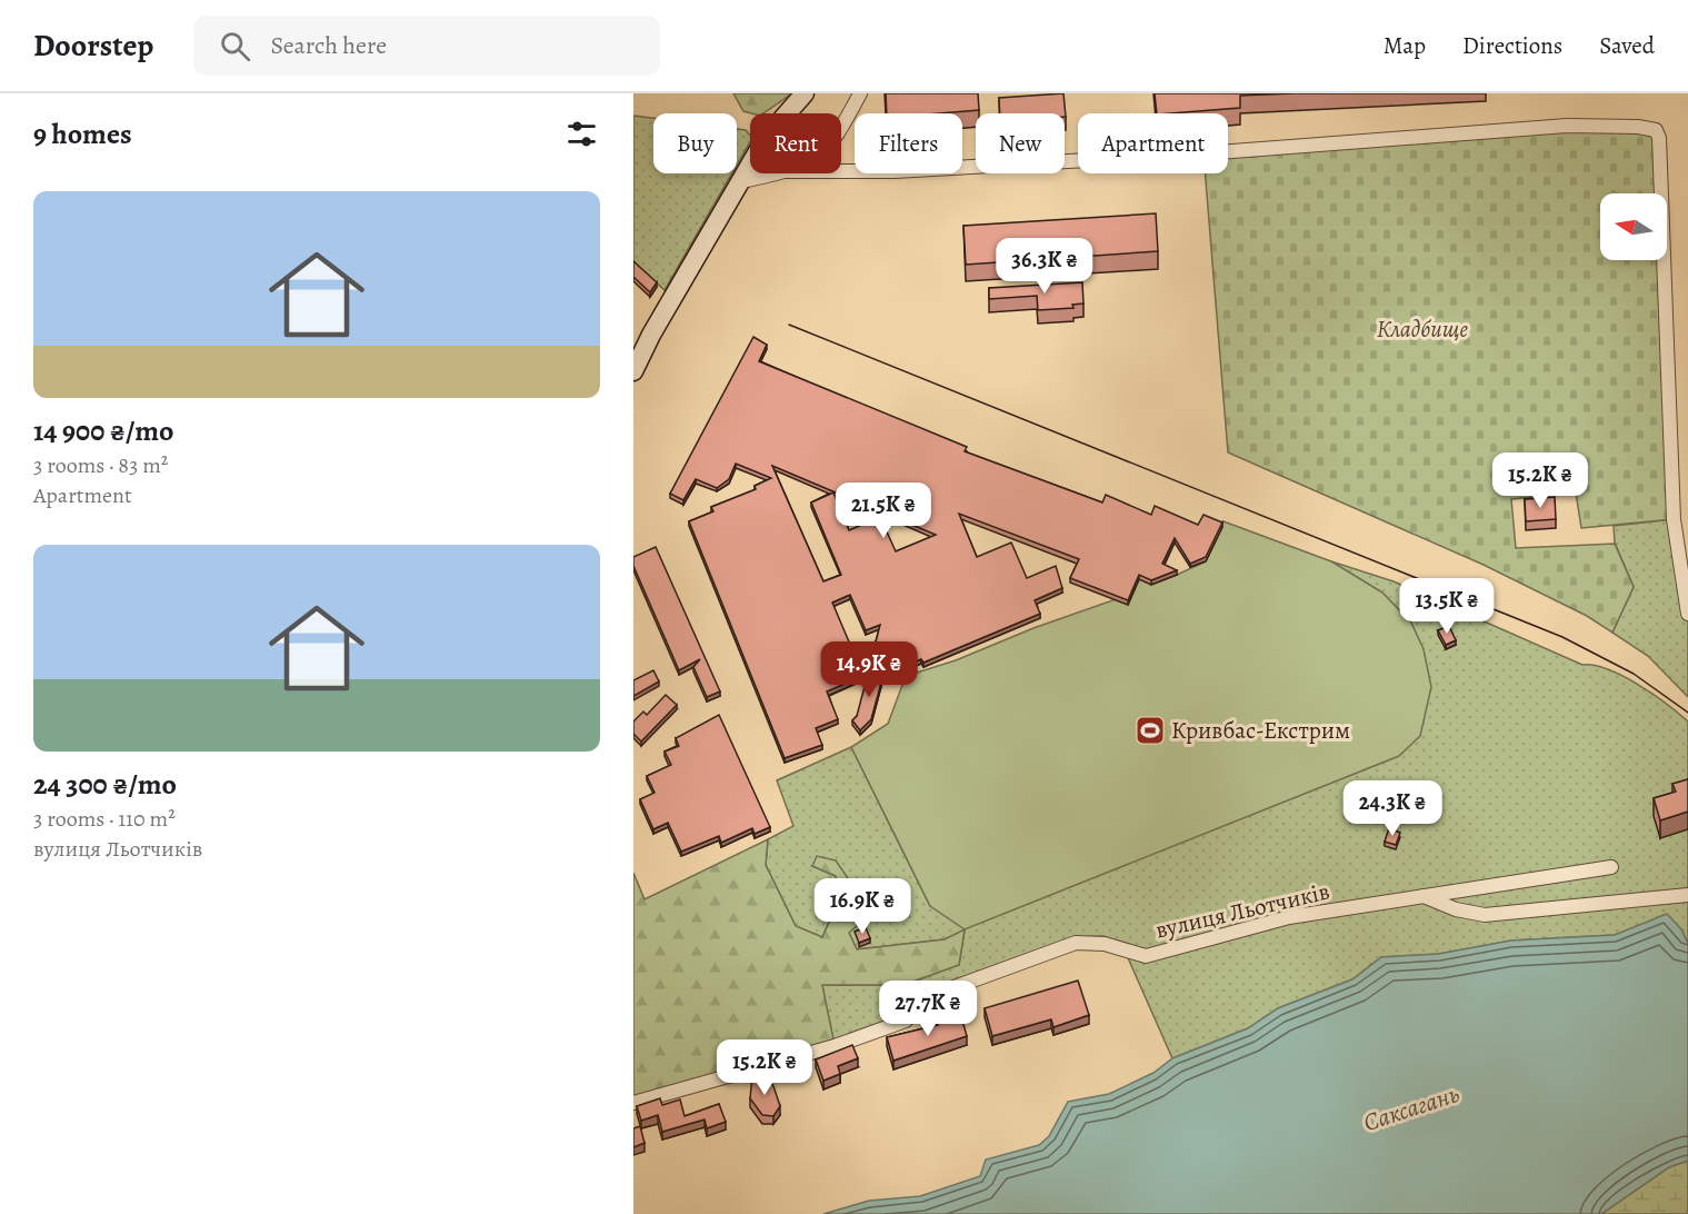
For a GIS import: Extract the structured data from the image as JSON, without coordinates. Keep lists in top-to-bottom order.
{
  "streets": {
    "street": ["вулиця Льотчиків"]
  },
  "water": ["Саксагань"],
  "parks": ["Кладбище"],
  "places": {
    "sports": ["Кривбас-Екстрим"]
  },
  "north": "left",
  "page": {
    "header": "Doorstep",
    "search": "Search here",
    "nav": ["Map", "Directions", "Saved"],
    "heading": "9 homes",
    "chip": [
      "Buy",
      "Rent",
      "Filters",
      "New",
      "Apartment"
    ],
    "list": [
      {
        "name": "14 900 ₴/mo",
        "note": "3 rooms · 83 m² · Apartment"
      },
      {
        "name": "24 300 ₴/mo",
        "note": "3 rooms · 110 m² · вулиця Льотчиків"
      }
    ],
    "price": [
      "36.3K ₴",
      "15.2K ₴",
      "21.5K ₴",
      "13.5K ₴",
      "14.9K ₴",
      "24.3K ₴",
      "16.9K ₴",
      "27.7K ₴",
      "15.2K ₴"
    ]
  }
}
